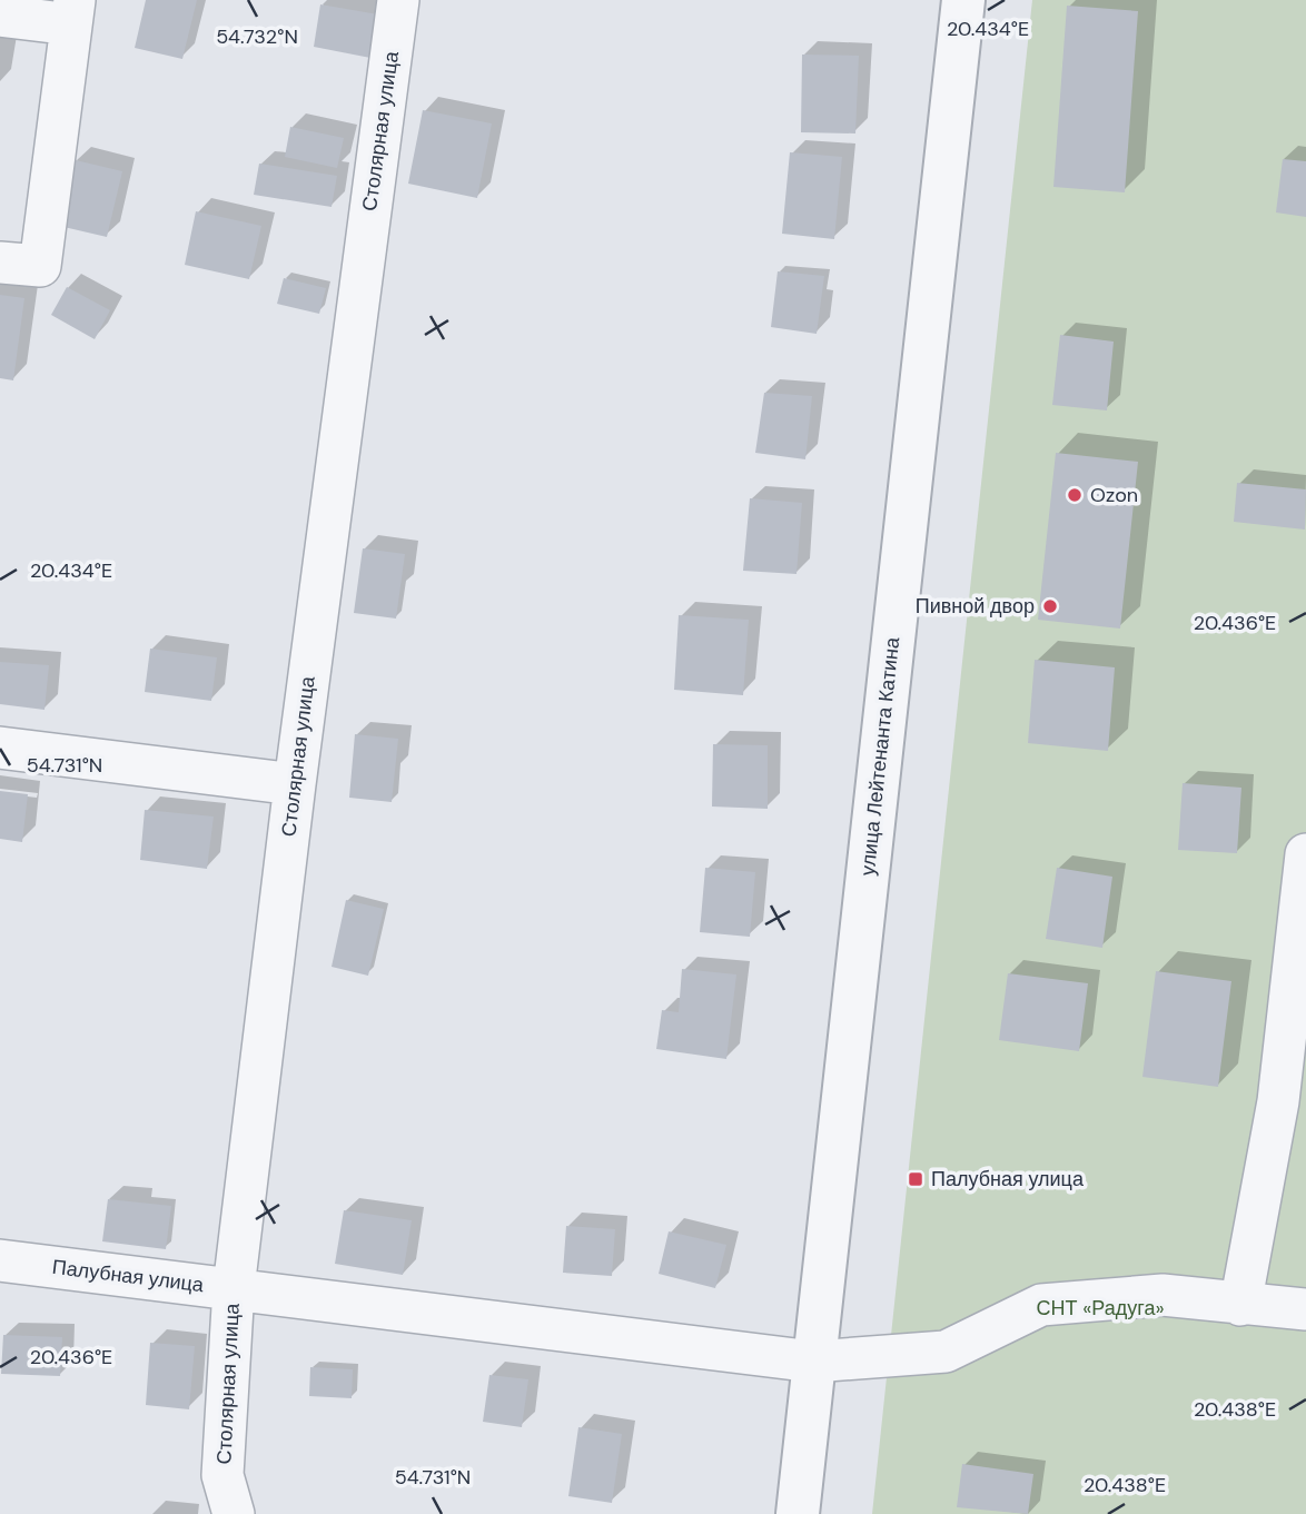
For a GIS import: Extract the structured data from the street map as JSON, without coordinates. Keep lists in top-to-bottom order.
{
  "streets": {
    "street": ["Столярная улица", "улица Лейтенанта Катина", "Палубная улица"]
  },
  "crossings": [
    ["Столярная улица", "Палубная улица"],
    ["улица Лейтенанта Катина", "Палубная улица"]
  ],
  "parks": ["СНТ «Радуга»"],
  "places": {
    "other": ["Ozon", "Пивной двор"],
    "transit": ["Палубная улица"]
  },
  "coordinates": [
    "20.434°E",
    "54.732°N",
    "20.436°E",
    "54.731°N",
    "20.438°E"
  ]
}
